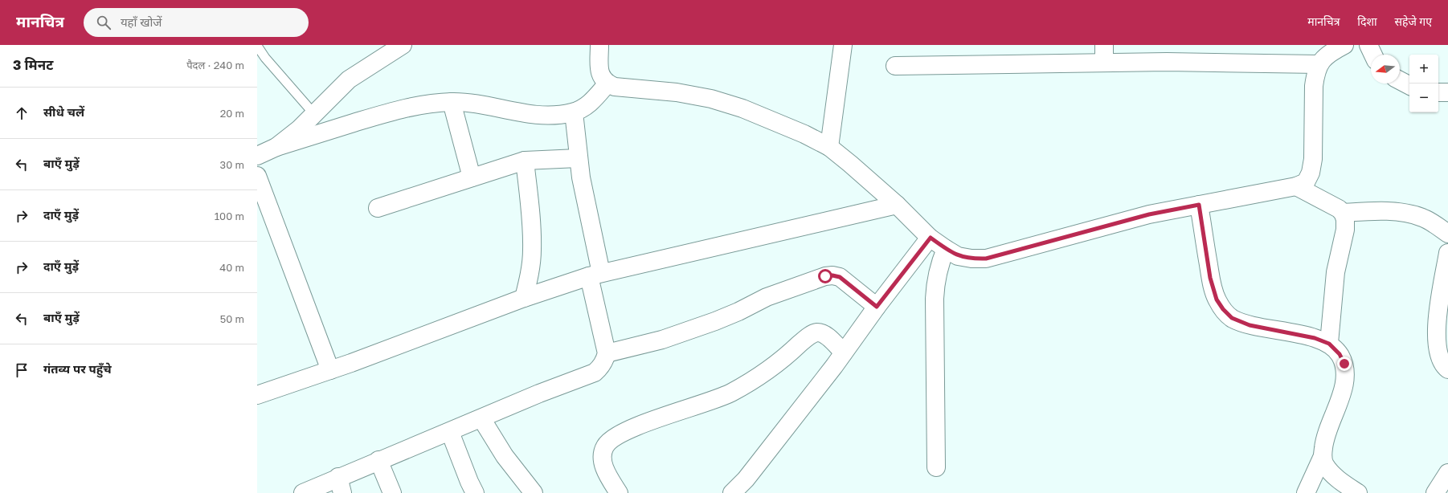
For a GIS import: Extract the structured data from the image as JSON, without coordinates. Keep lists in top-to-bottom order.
{
  "north": "left",
  "page": {
    "header": "मानचित्र",
    "search": "यहाँ खोजें",
    "nav": ["मानचित्र", "दिशा", "सहेजे गए"],
    "heading": ["3 मिनट", "पैदल · 240 m"],
    "map_buttons": ["+", "−"],
    "list": [
      ["सीधे चलें", "20 m"],
      ["बाएँ मुड़ें", "30 m"],
      ["दाएँ मुड़ें", "100 m"],
      ["दाएँ मुड़ें", "40 m"],
      ["बाएँ मुड़ें", "50 m"],
      "गंतव्य पर पहुँचे"
    ]
  }
}
